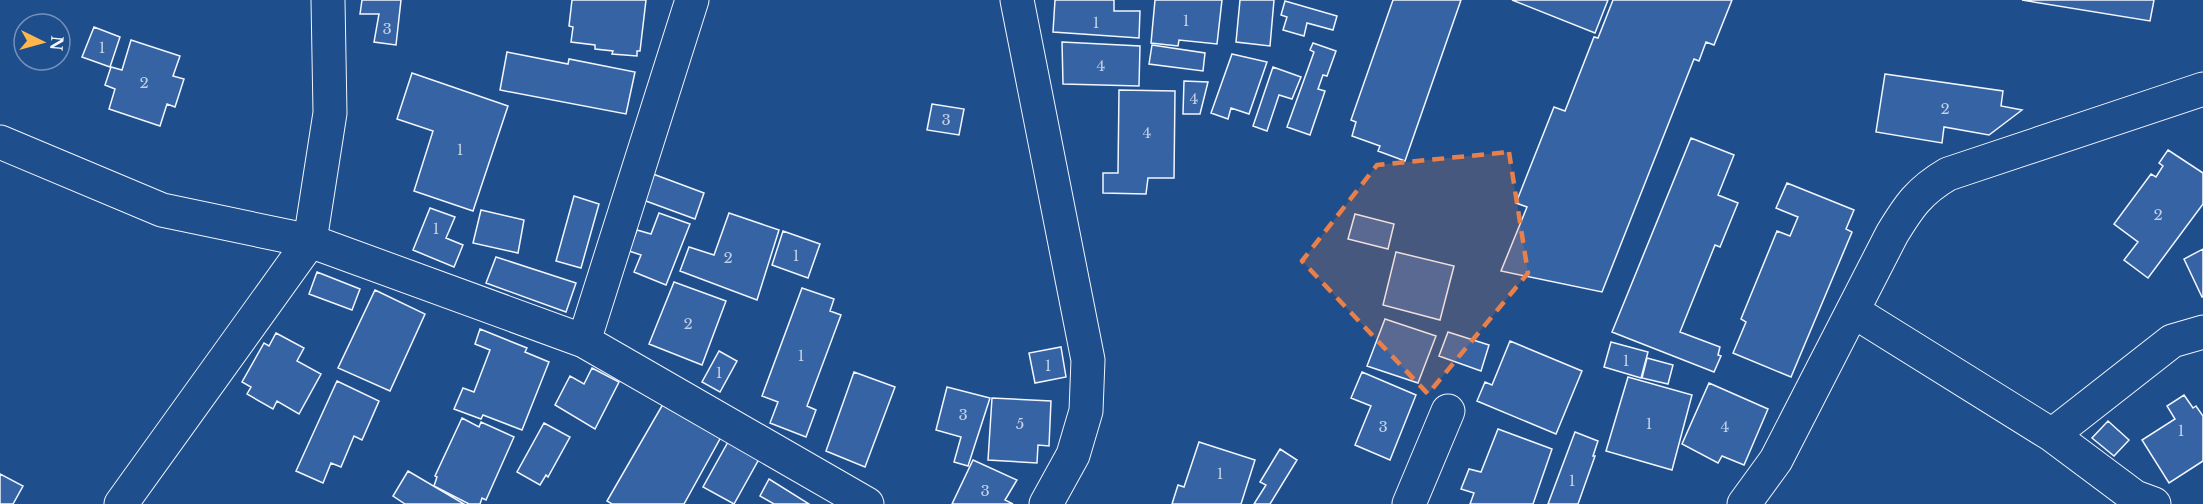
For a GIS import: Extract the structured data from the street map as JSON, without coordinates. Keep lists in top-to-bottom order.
{
  "house_numbers": [
    "1",
    "1",
    "3",
    "1",
    "4",
    "2",
    "4",
    "2",
    "3",
    "4",
    "1",
    "2",
    "1",
    "1",
    "2",
    "2",
    "1",
    "1",
    "1",
    "1",
    "3",
    "5",
    "1",
    "3",
    "4",
    "1",
    "1",
    "1",
    "3"
  ],
  "north": "right"
}
